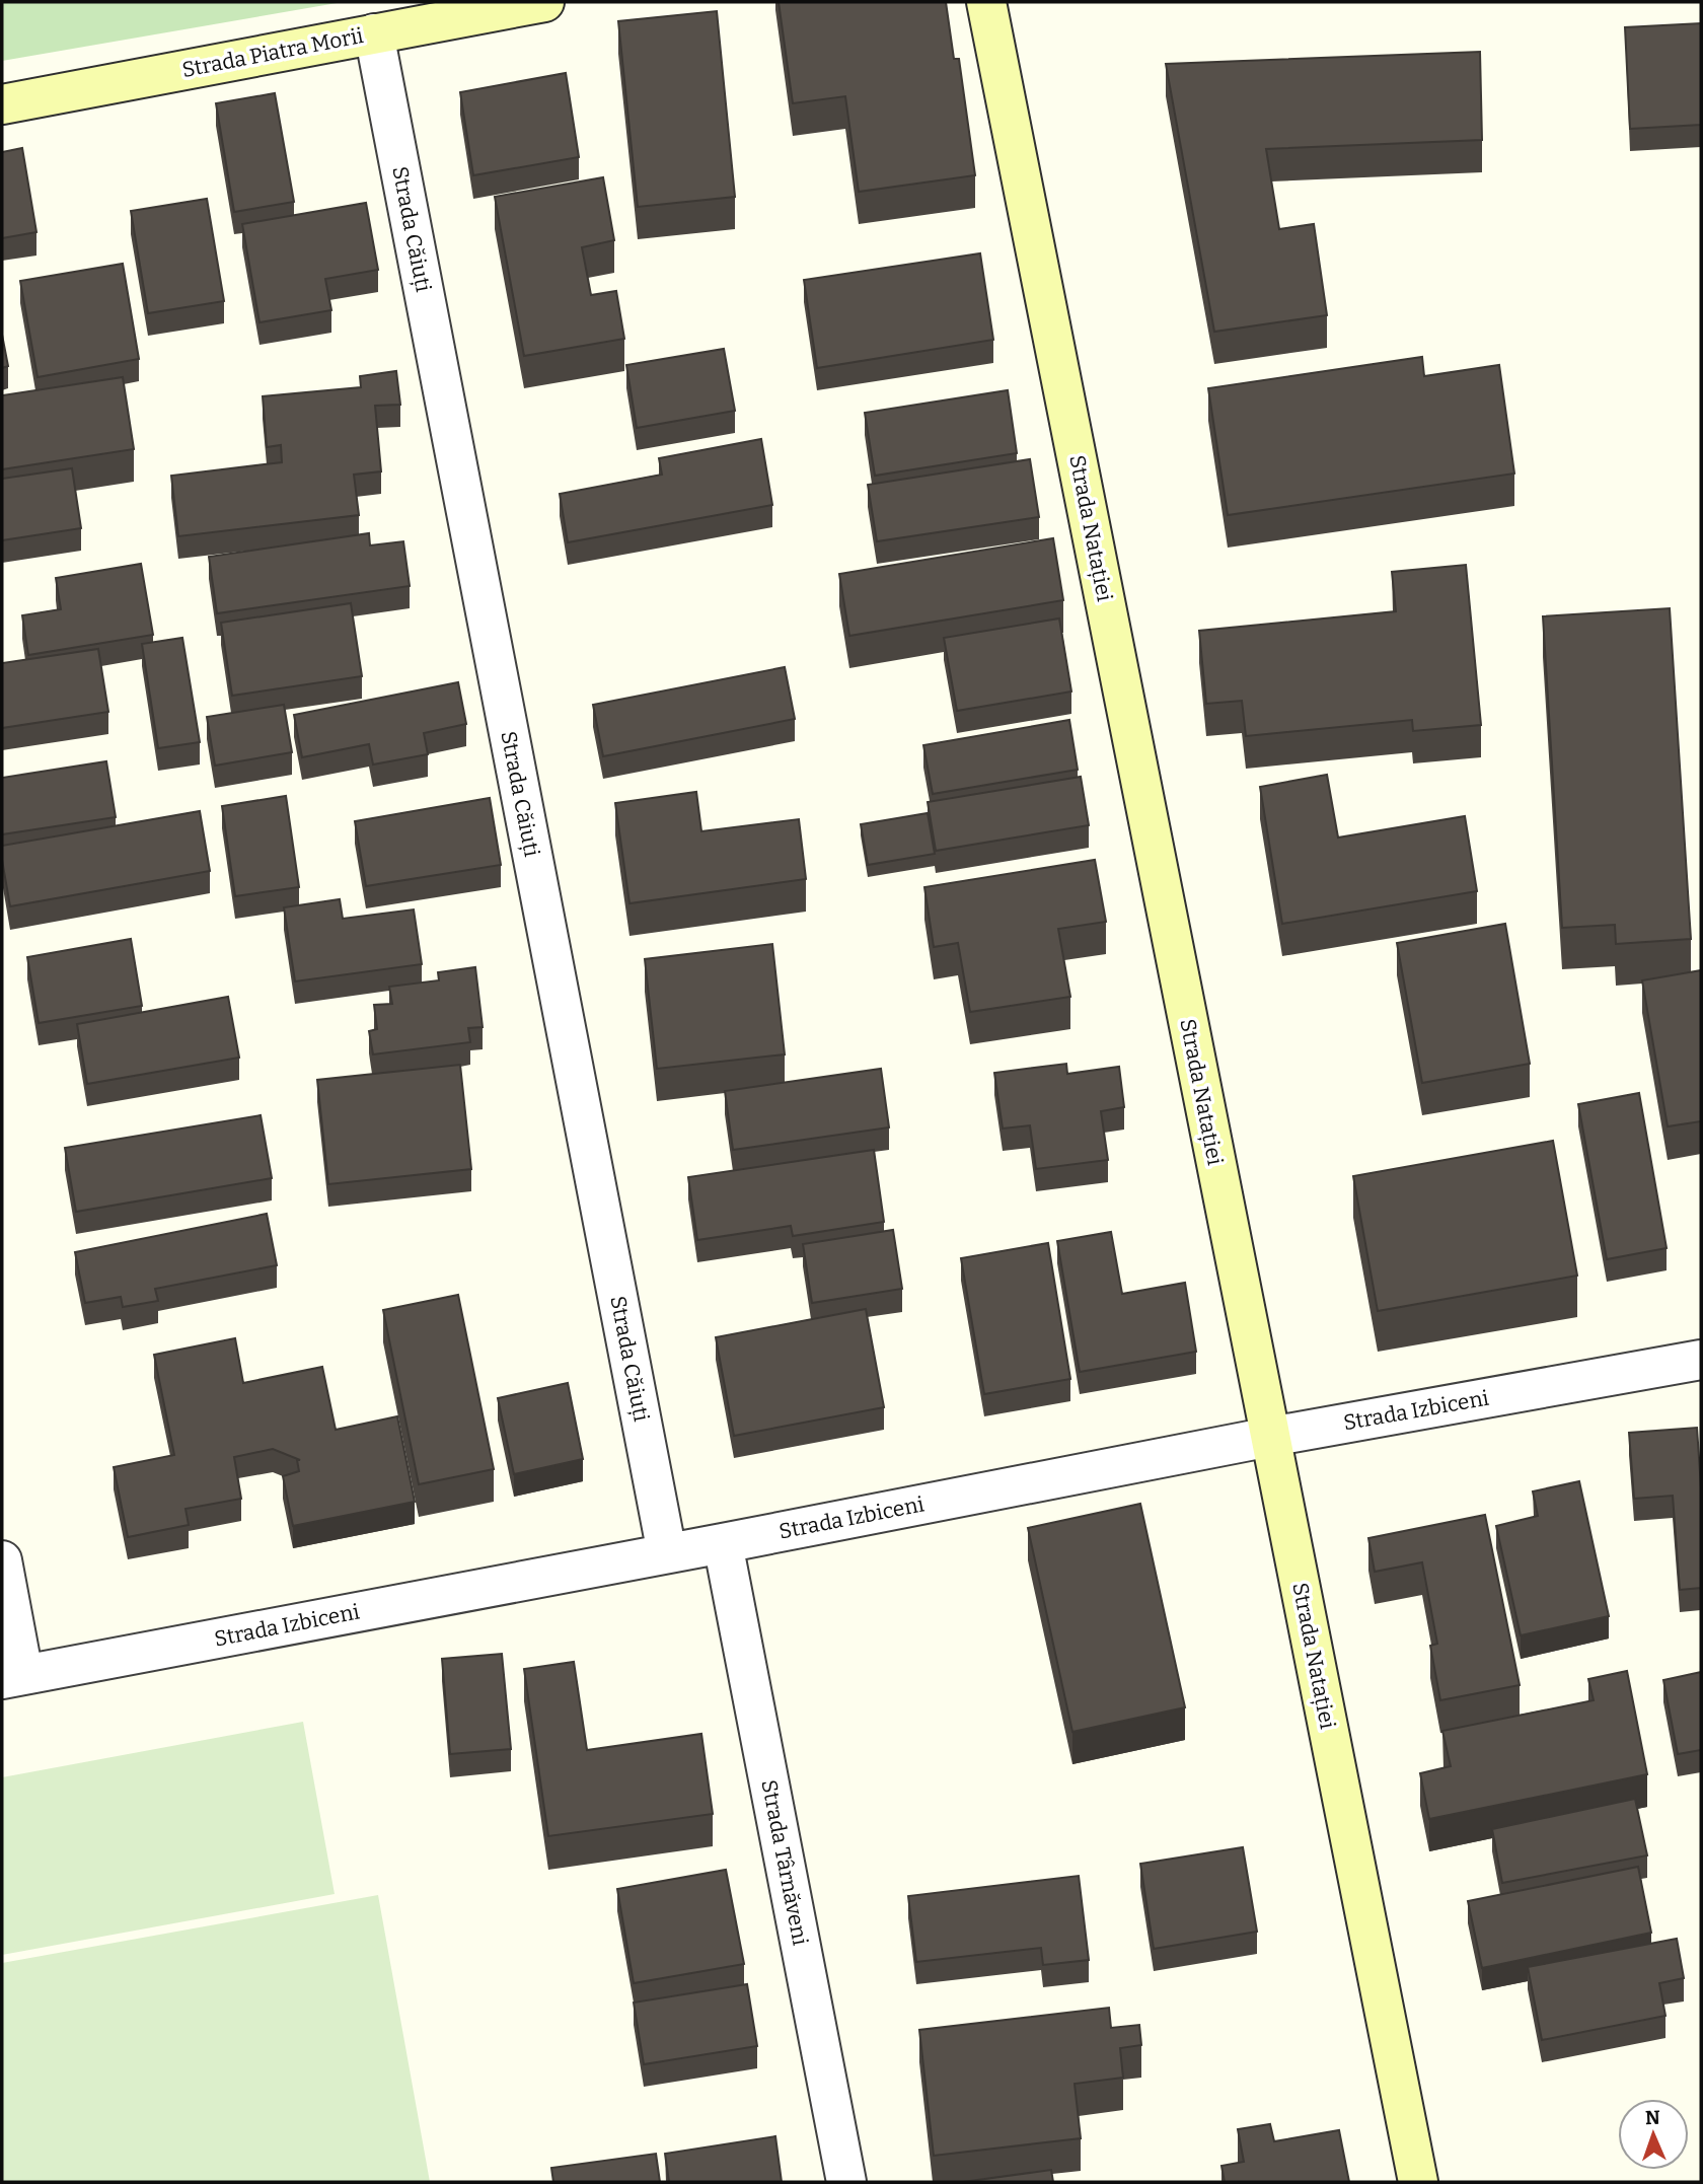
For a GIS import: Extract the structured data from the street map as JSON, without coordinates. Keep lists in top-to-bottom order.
{
  "streets": {
    "street": [
      "Strada Piatra Morii",
      "Strada Căiuți",
      "Strada Natației",
      "Strada Izbiceni",
      "Strada Târnăveni"
    ]
  },
  "crossings": [
    ["Strada Piatra Morii", "Strada Căiuți"],
    ["Strada Căiuți", "Strada Izbiceni"],
    ["Strada Natației", "Strada Izbiceni"],
    ["Strada Izbiceni", "Strada Târnăveni"]
  ],
  "north": "top"
}
